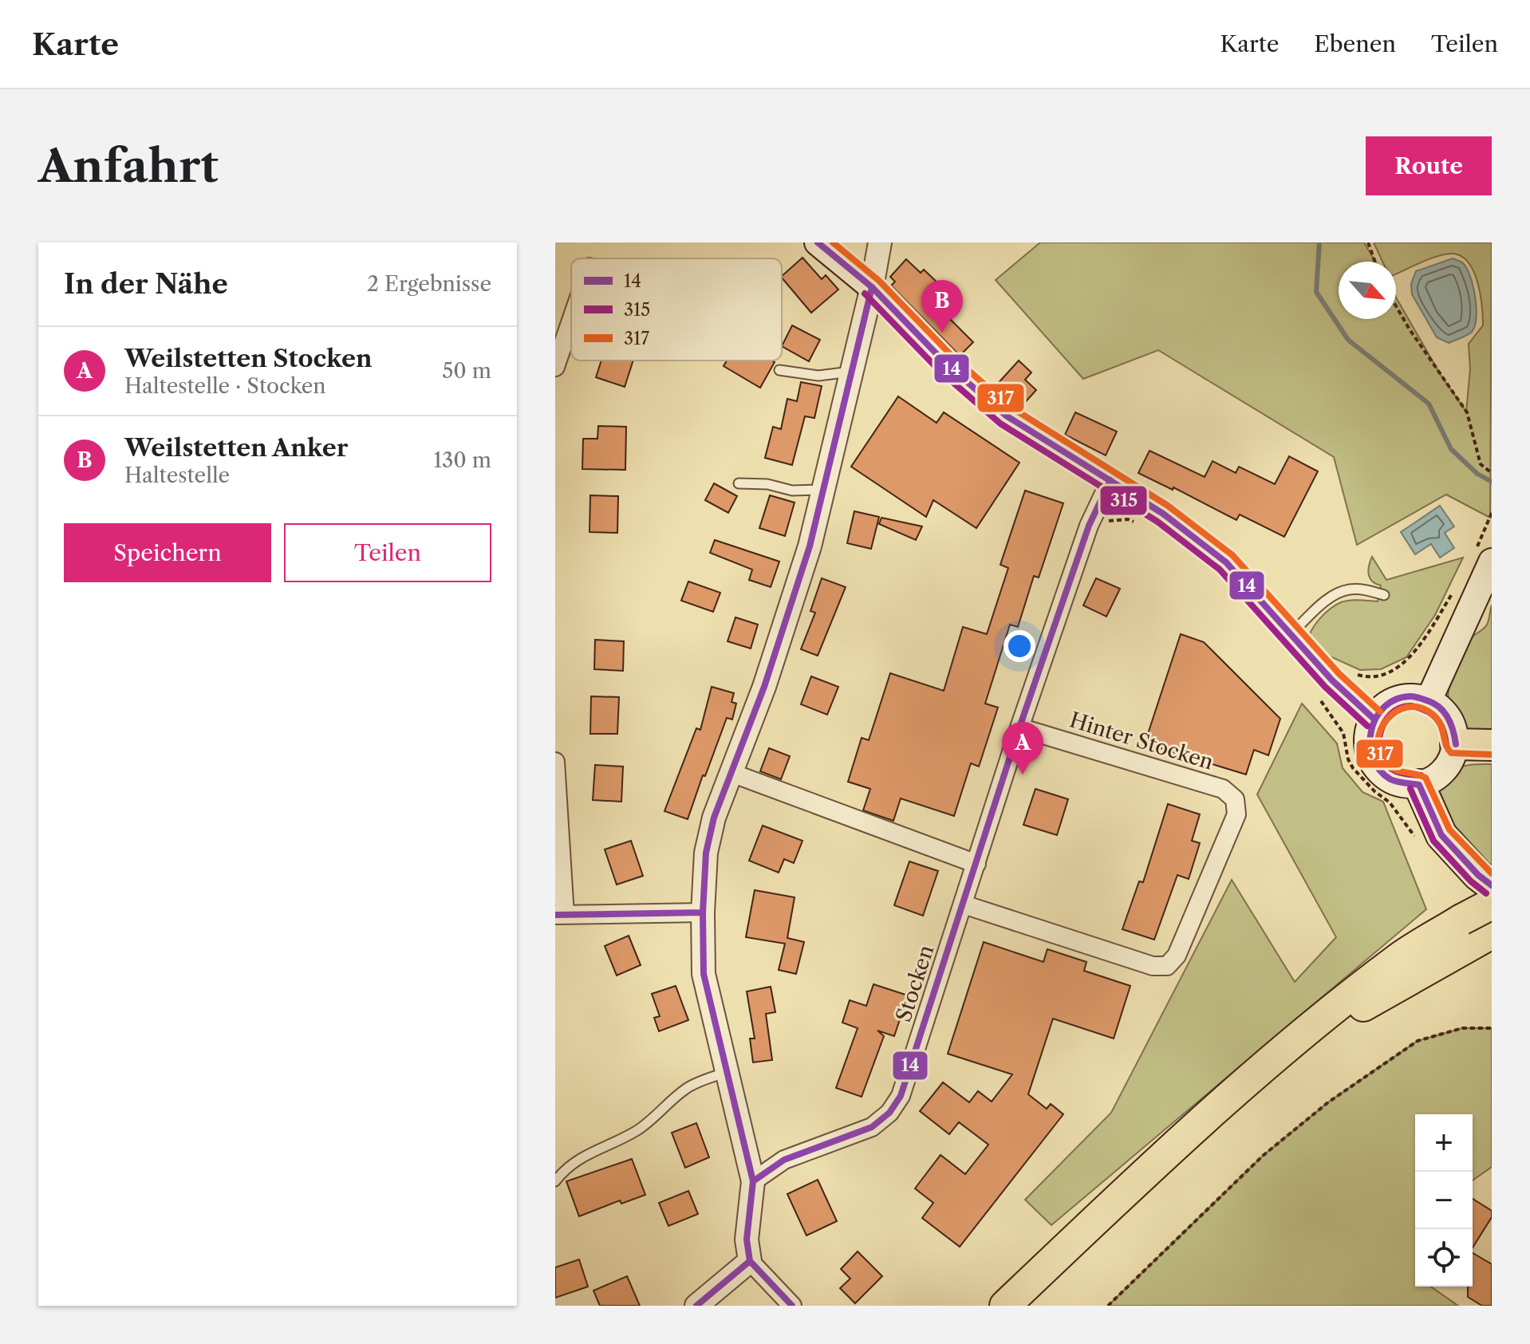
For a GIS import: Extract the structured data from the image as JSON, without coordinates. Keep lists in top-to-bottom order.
{
  "streets": {
    "street": ["Hinter Stocken", "Stocken"]
  },
  "crossings": [
    ["Hinter Stocken", "Stocken"]
  ],
  "lines": ["transit line 14", "transit line 317", "transit line 315"],
  "legend": ["14", "315", "317"],
  "north": "bottom right",
  "page": {
    "header": "Karte",
    "nav": ["Karte", "Ebenen", "Teilen"],
    "buttons": [
      "Route",
      ["Speichern", "Teilen"]
    ],
    "title": "Anfahrt",
    "heading": ["In der Nähe", "2 Ergebnisse"],
    "pins": ["B", "A"],
    "list": [
      {
        "mark": "A",
        "name": "Weilstetten Stocken",
        "note": "Haltestelle · Stocken",
        "value": "50 m"
      },
      {
        "mark": "B",
        "name": "Weilstetten Anker",
        "note": "Haltestelle",
        "value": "130 m"
      }
    ],
    "map_buttons": ["+", "−"]
  }
}
